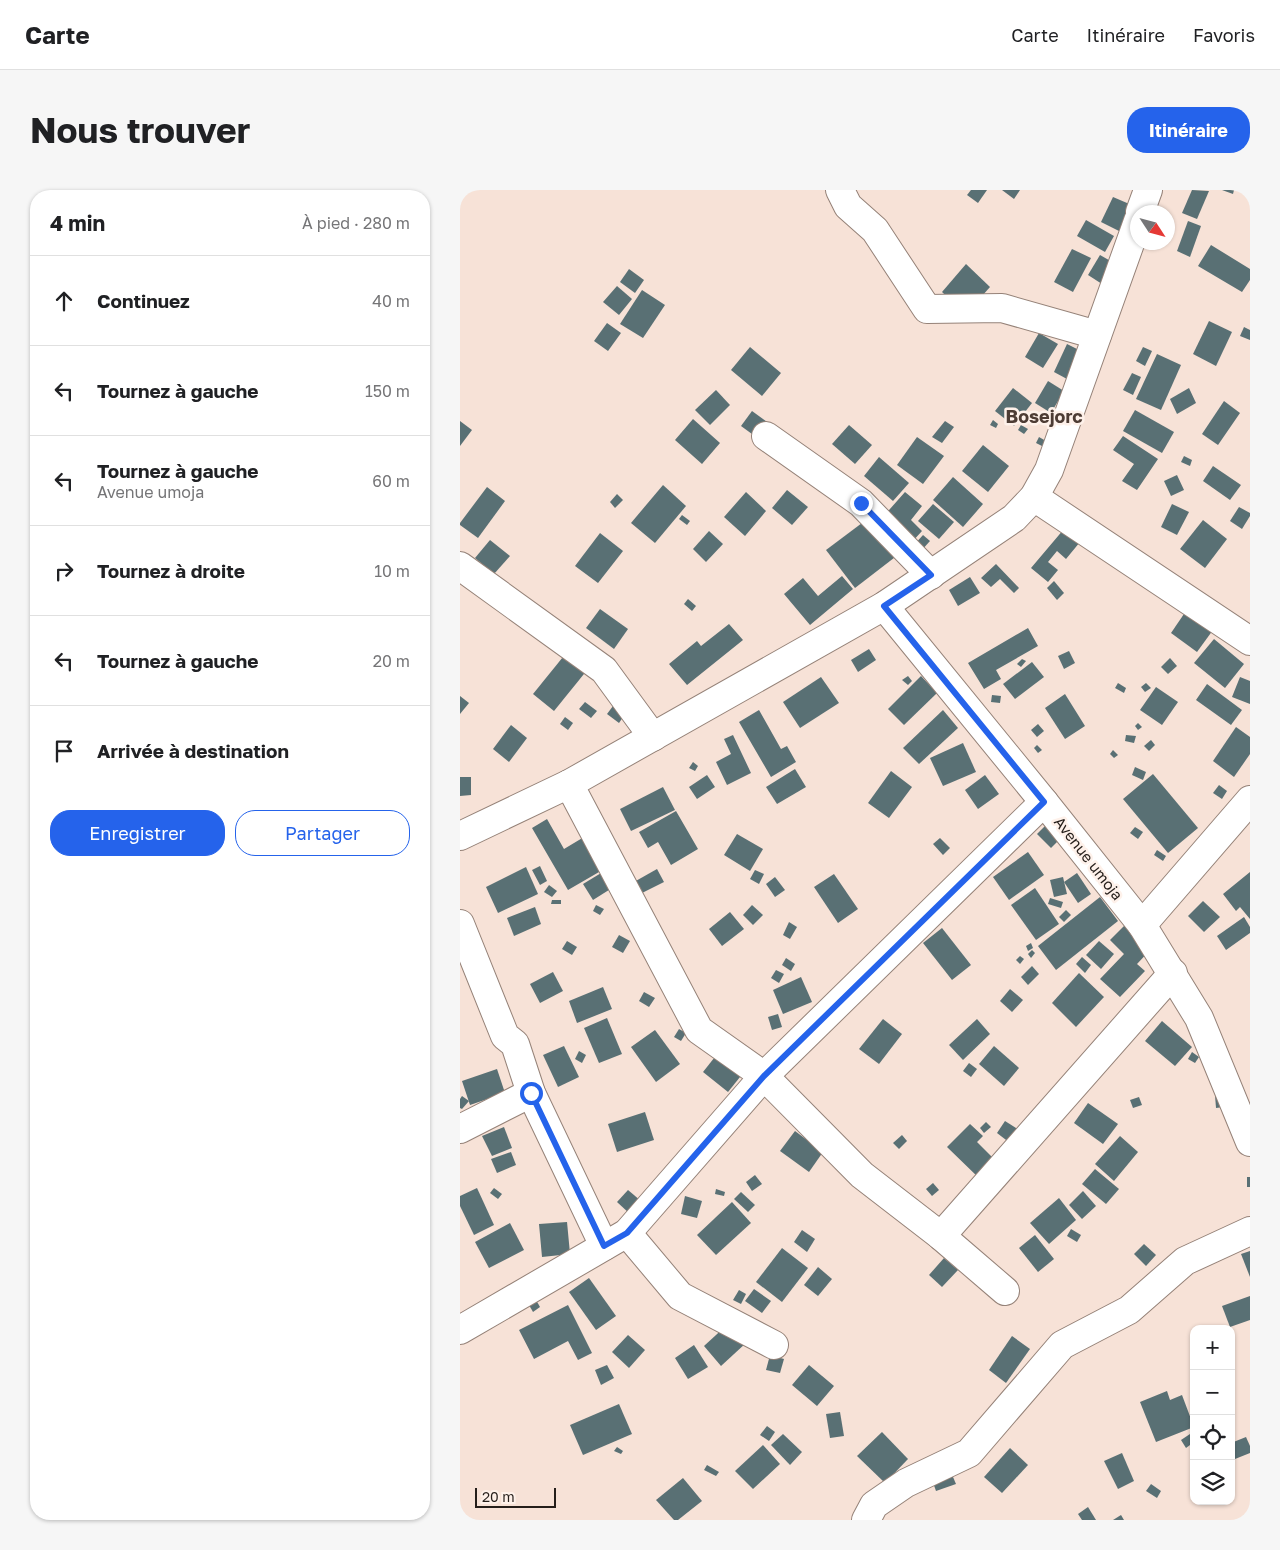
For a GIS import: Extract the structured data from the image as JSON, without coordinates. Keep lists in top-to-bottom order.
{
  "streets": {
    "street": ["Avenue umoja"]
  },
  "districts": ["Bosejorc"],
  "scale_bar": "20 m",
  "north": "bottom right",
  "page": {
    "header": "Carte",
    "nav": ["Carte", "Itinéraire", "Favoris"],
    "buttons": [
      "Itinéraire",
      ["Enregistrer", "Partager"]
    ],
    "title": "Nous trouver",
    "heading": ["4 min", "À pied · 280 m"],
    "list": [
      ["Continuez", "40 m"],
      ["Tournez à gauche", "150 m"],
      ["Tournez à gauche", "Avenue umoja", "60 m"],
      ["Tournez à droite", "10 m"],
      ["Tournez à gauche", "20 m"],
      "Arrivée à destination"
    ],
    "map_buttons": ["+", "−"],
    "scale": "20 m"
  }
}
